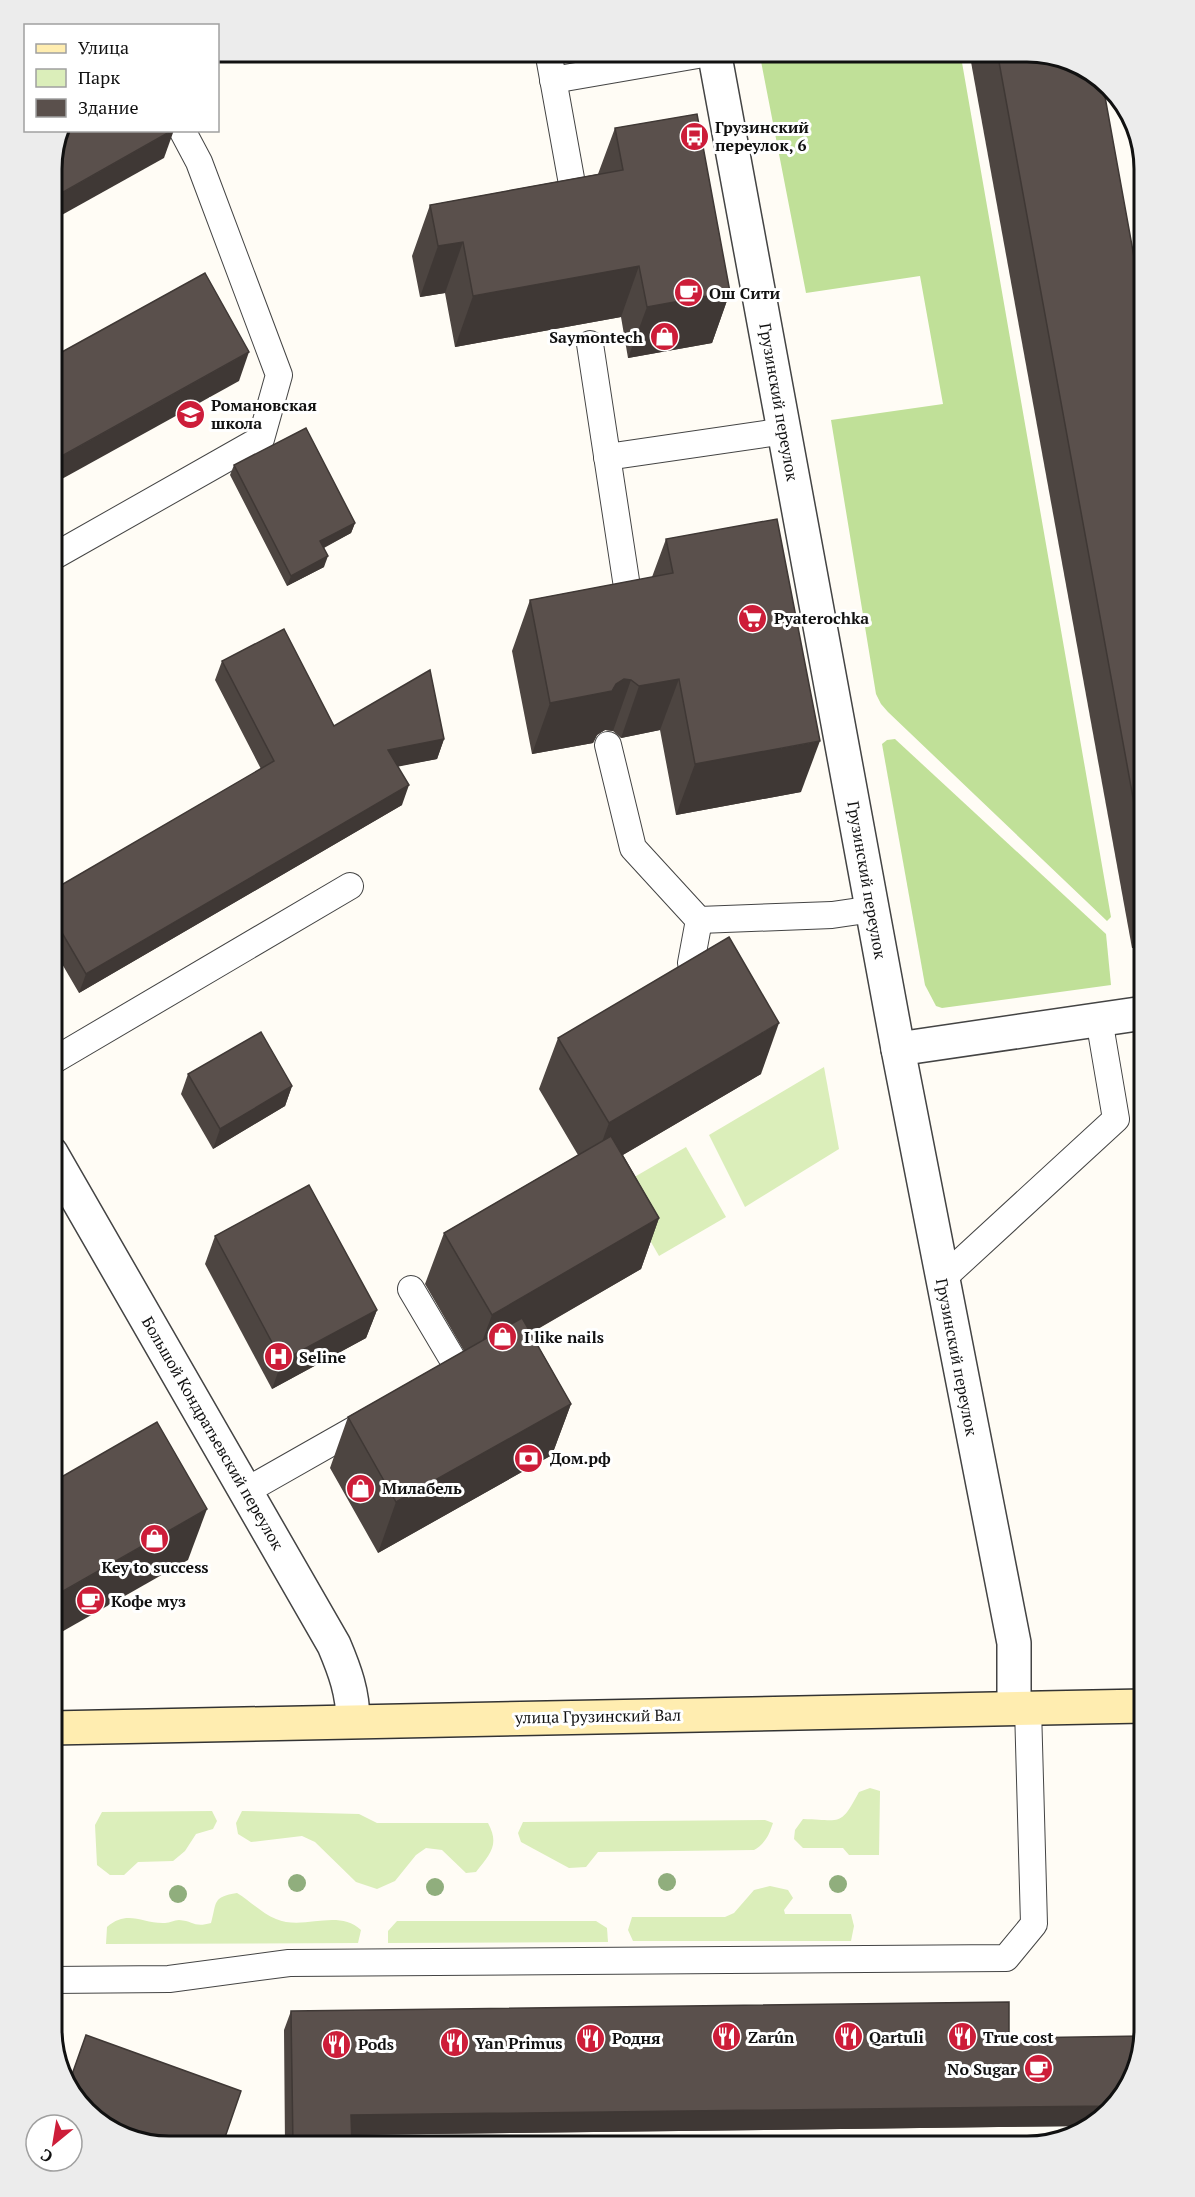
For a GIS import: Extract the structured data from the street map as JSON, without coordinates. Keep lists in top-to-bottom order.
{
  "streets": {
    "main road": ["улица Грузинский Вал"],
    "street": ["Грузинский переулок", "Большой Кондратьевский переулок"]
  },
  "crossings": [
    ["Грузинский переулок", "улица Грузинский Вал"],
    ["Большой Кондратьевский переулок", "улица Грузинский Вал"]
  ],
  "places": {
    "bus stop": ["Грузинский переулок, 6"],
    "cafe": ["Ош Сити", "Кофе муз", "No Sugar"],
    "shop": [
      "Saymontech",
      "I like nails",
      "Милабель",
      "Key to success"
    ],
    "school or university": ["Романовская школа"],
    "supermarket": ["Pyaterochka"],
    "hospital": ["Seline"],
    "bank": ["Дом.рф"],
    "restaurant": [
      "Zarún",
      "Qartuli",
      "True cost",
      "Родня",
      "Yan Primus",
      "Pods"
    ]
  },
  "legend": ["Улица", "Парк", "Здание"],
  "north": "bottom left"
}
